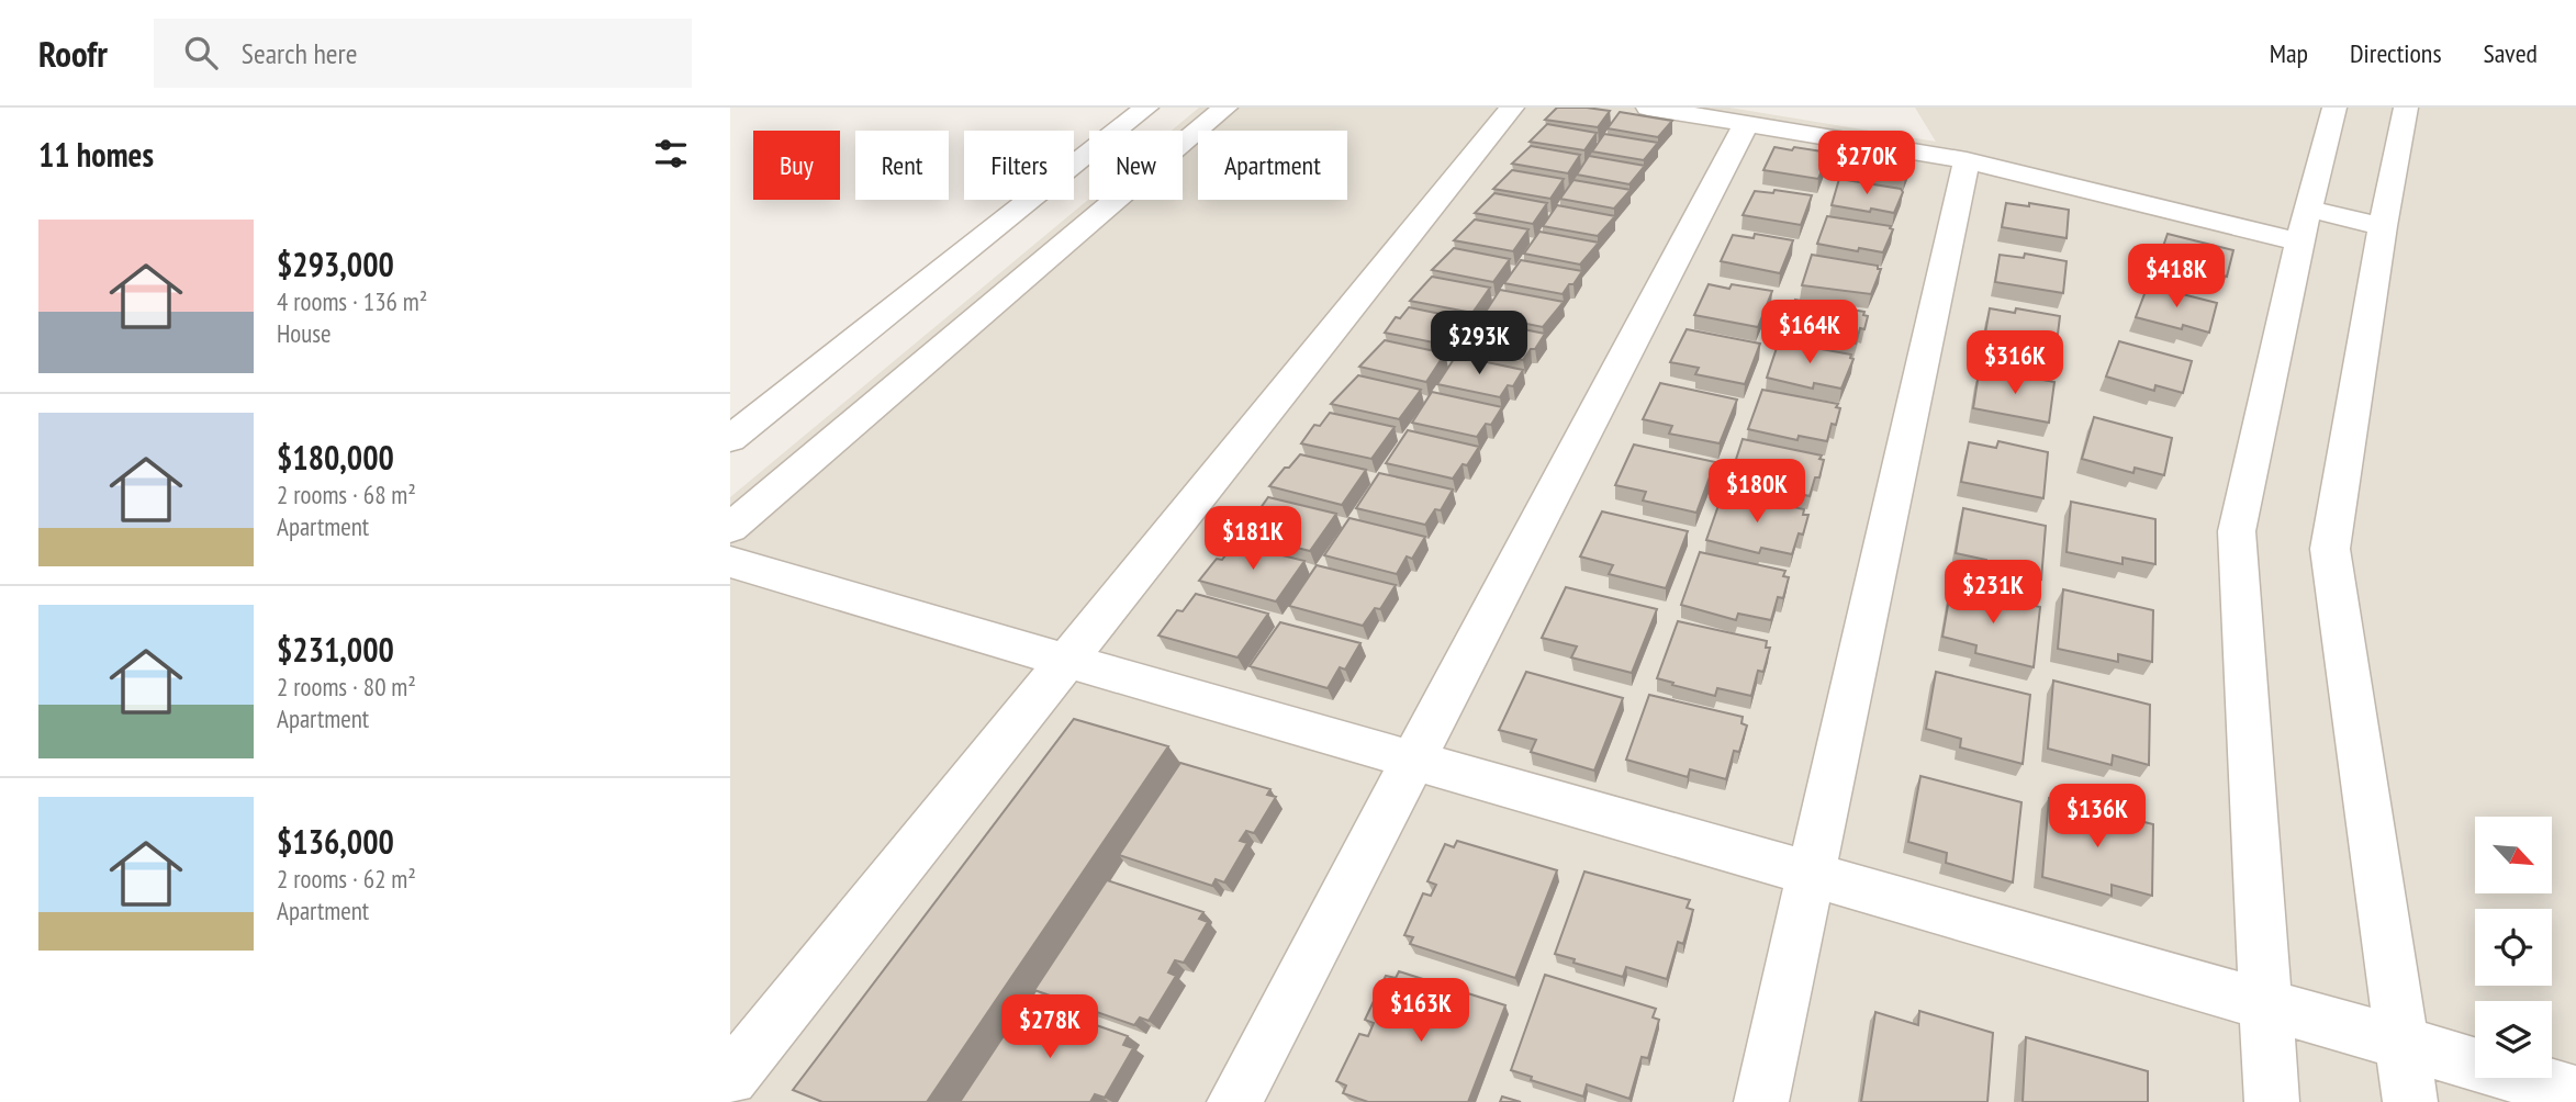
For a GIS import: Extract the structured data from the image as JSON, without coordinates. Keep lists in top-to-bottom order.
{
  "north": "bottom right",
  "page": {
    "header": "Roofr",
    "search": "Search here",
    "nav": ["Map", "Directions", "Saved"],
    "heading": "11 homes",
    "price": [
      "$270K",
      "$418K",
      "$164K",
      "$293K",
      "$316K",
      "$180K",
      "$181K",
      "$231K",
      "$136K",
      "$163K",
      "$278K"
    ],
    "chip": [
      "Buy",
      "Rent",
      "Filters",
      "New",
      "Apartment"
    ],
    "list": [
      {
        "name": "$293,000",
        "note": "4 rooms · 136 m² · House"
      },
      {
        "name": "$180,000",
        "note": "2 rooms · 68 m² · Apartment"
      },
      {
        "name": "$231,000",
        "note": "2 rooms · 80 m² · Apartment"
      },
      {
        "name": "$136,000",
        "note": "2 rooms · 62 m² · Apartment"
      }
    ]
  }
}
